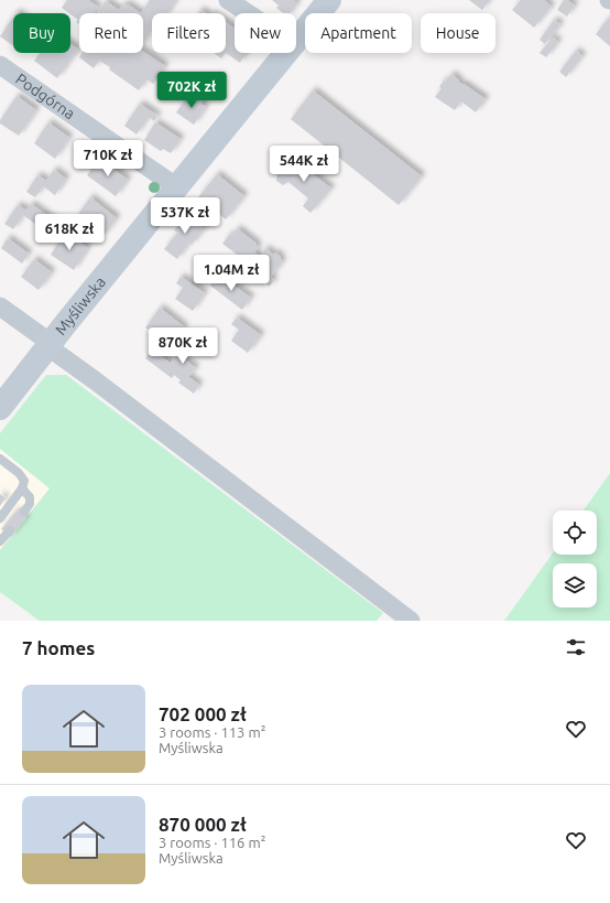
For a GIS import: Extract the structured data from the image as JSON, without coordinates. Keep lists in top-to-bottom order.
{
  "streets": {
    "street": ["Podgórna", "Myśliwska"]
  },
  "crossings": [
    ["Podgórna", "Myśliwska"]
  ],
  "page": {
    "chip": [
      "Buy",
      "Rent",
      "Filters",
      "New",
      "Apartment",
      "House"
    ],
    "price": [
      "702K zł",
      "710K zł",
      "544K zł",
      "537K zł",
      "618K zł",
      "1.04M zł",
      "870K zł"
    ],
    "heading": "7 homes",
    "list": [
      {
        "name": "702 000 zł",
        "note": "3 rooms · 113 m² · Myśliwska"
      },
      {
        "name": "870 000 zł",
        "note": "3 rooms · 116 m² · Myśliwska"
      }
    ]
  }
}
